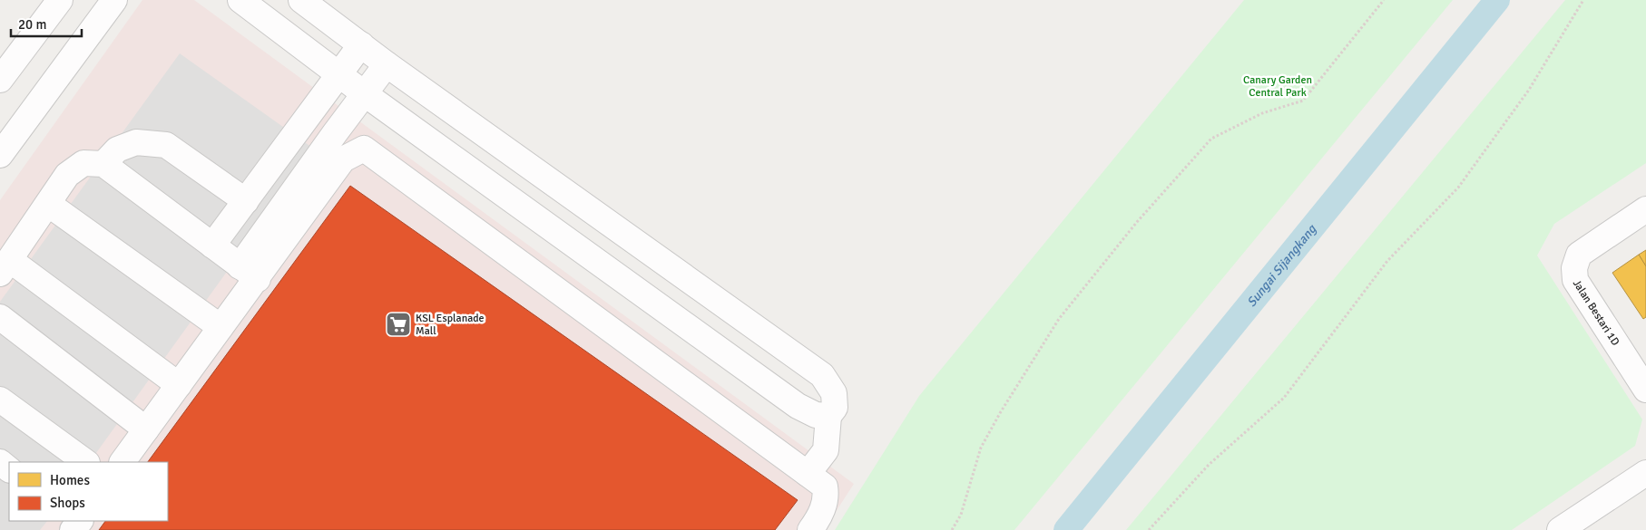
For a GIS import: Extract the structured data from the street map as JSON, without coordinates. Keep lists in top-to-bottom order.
{
  "streets": {
    "street": ["Jalan Bestari 1D"]
  },
  "water": ["Sungai Sijangkang"],
  "parks": ["Canary Garden Central Park"],
  "places": {
    "supermarket": ["KSL Esplanade Mall"]
  },
  "legend": ["Homes", "Shops"],
  "scale_bar": "20 m"
}
